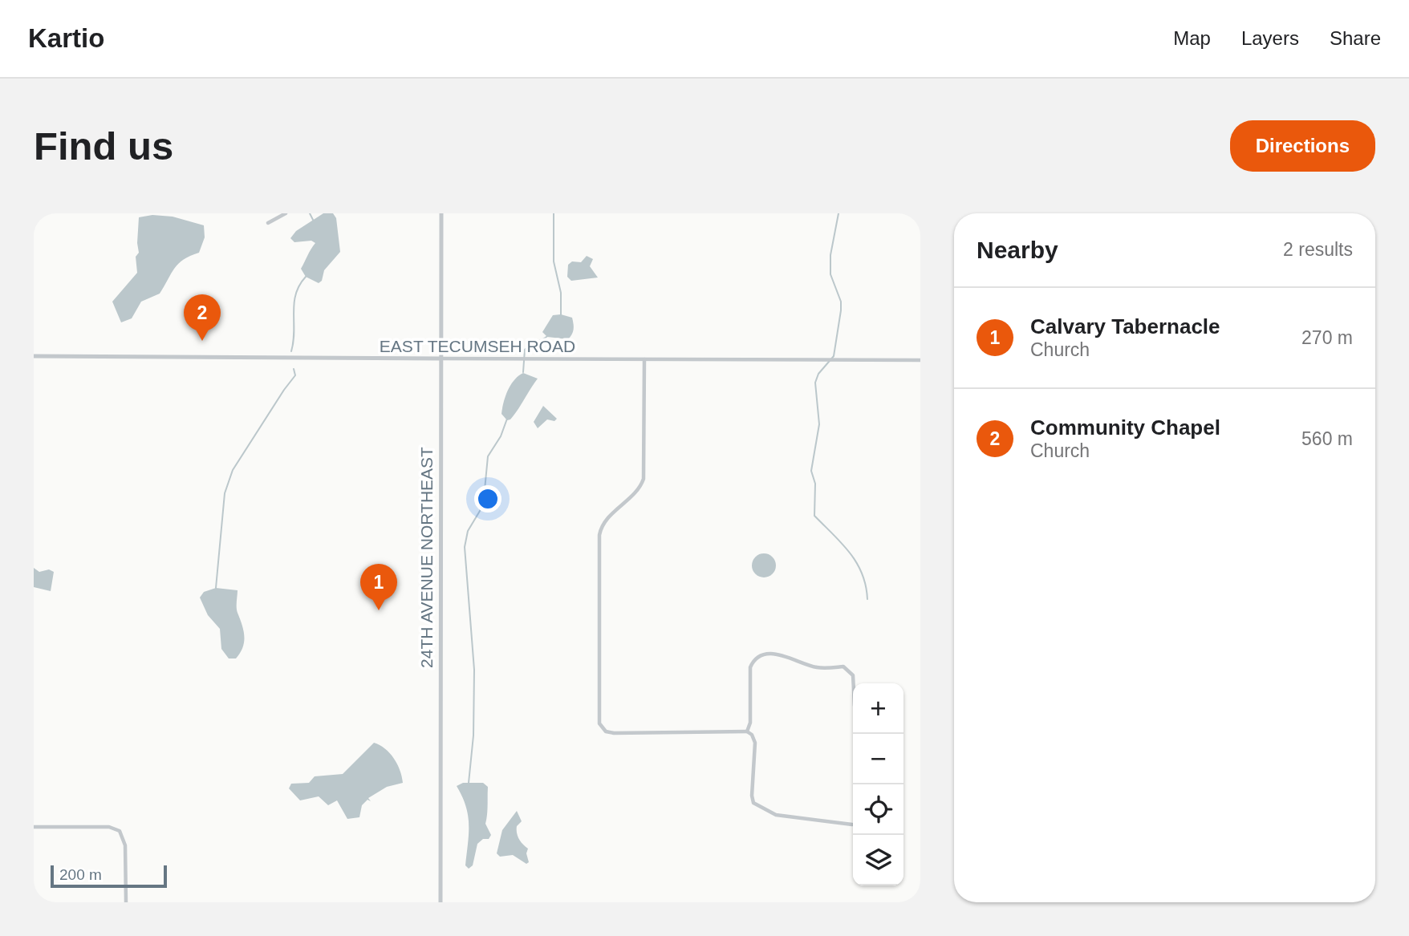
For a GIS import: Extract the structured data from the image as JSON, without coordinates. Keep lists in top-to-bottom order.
{
  "streets": {
    "street": ["EAST TECUMSEH ROAD", "24TH AVENUE NORTHEAST"]
  },
  "crossings": [
    ["EAST TECUMSEH ROAD", "24TH AVENUE NORTHEAST"]
  ],
  "scale_bar": "200 m",
  "page": {
    "header": "Kartio",
    "nav": ["Map", "Layers", "Share"],
    "buttons": "Directions",
    "title": "Find us",
    "heading": ["Nearby", "2 results"],
    "list": [
      {
        "mark": "1",
        "name": "Calvary Tabernacle",
        "note": "Church",
        "value": "270 m"
      },
      {
        "mark": "2",
        "name": "Community Chapel",
        "note": "Church",
        "value": "560 m"
      }
    ],
    "pins": ["2", "1"],
    "map_buttons": ["+", "−"],
    "scale": "200 m"
  }
}
